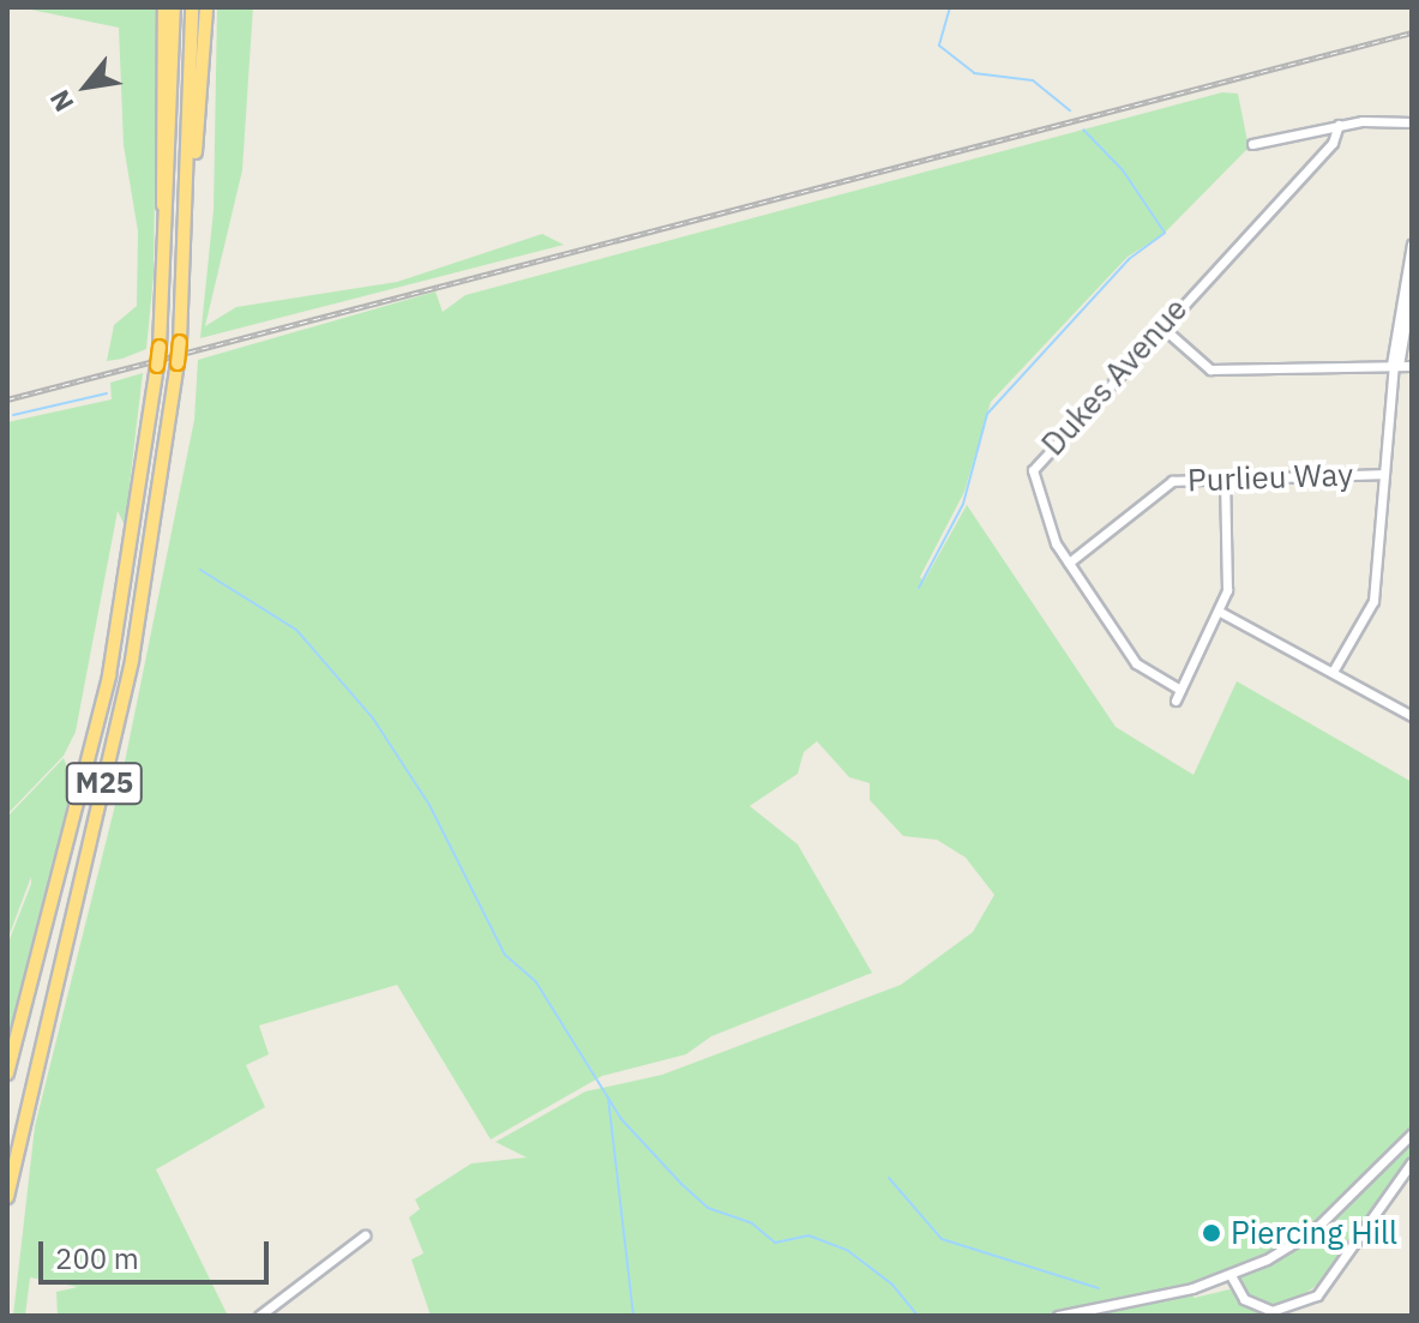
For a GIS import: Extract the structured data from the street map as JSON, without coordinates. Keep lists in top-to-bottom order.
{
  "streets": {
    "highway": ["M25"],
    "street": ["Dukes Avenue", "Purlieu Way"]
  },
  "crossings": [
    ["Dukes Avenue", "Purlieu Way"]
  ],
  "places": ["Piercing Hill"],
  "scale_bar": "200 m",
  "north": "bottom left"
}
